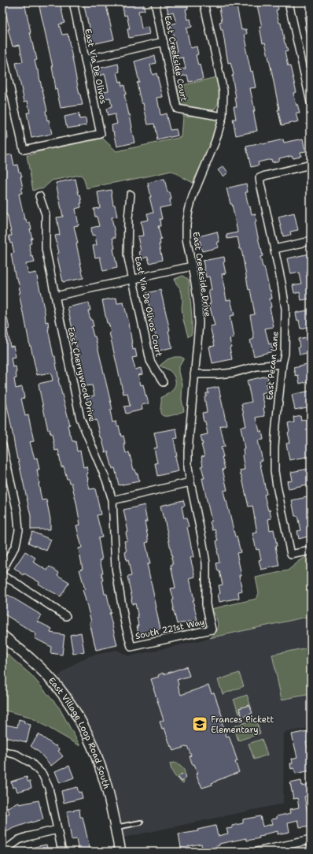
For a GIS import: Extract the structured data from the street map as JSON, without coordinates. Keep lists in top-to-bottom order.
{
  "streets": {
    "street": [
      "East Creekside Court",
      "East Via De Olivos",
      "East Creekside Drive",
      "East Via De Olivos Court",
      "East Pecan Lane",
      "East Cherrywood Drive",
      "South 221st Way",
      "East Village Loop Road South"
    ]
  },
  "crossings": [
    ["East Creekside Court", "East Creekside Drive"],
    ["East Creekside Drive", "South 221st Way"],
    ["East Cherrywood Drive", "South 221st Way"]
  ],
  "places": {
    "school or university": ["Frances Pickett Elementary"]
  }
}
